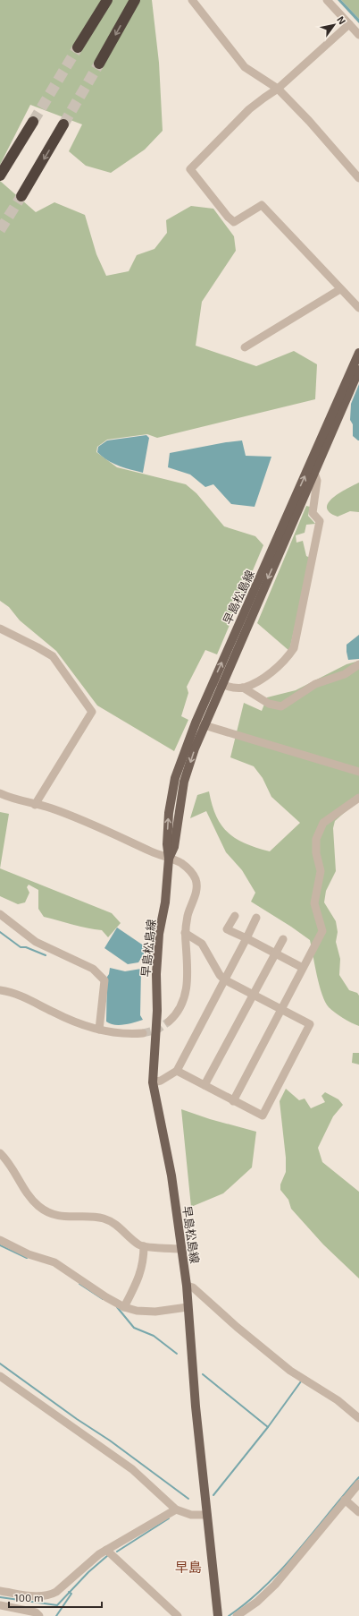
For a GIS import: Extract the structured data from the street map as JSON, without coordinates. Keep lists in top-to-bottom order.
{
  "streets": {
    "main road": ["早島松島線"]
  },
  "districts": ["早島"],
  "scale_bar": "100 m",
  "north": "top right"
}
